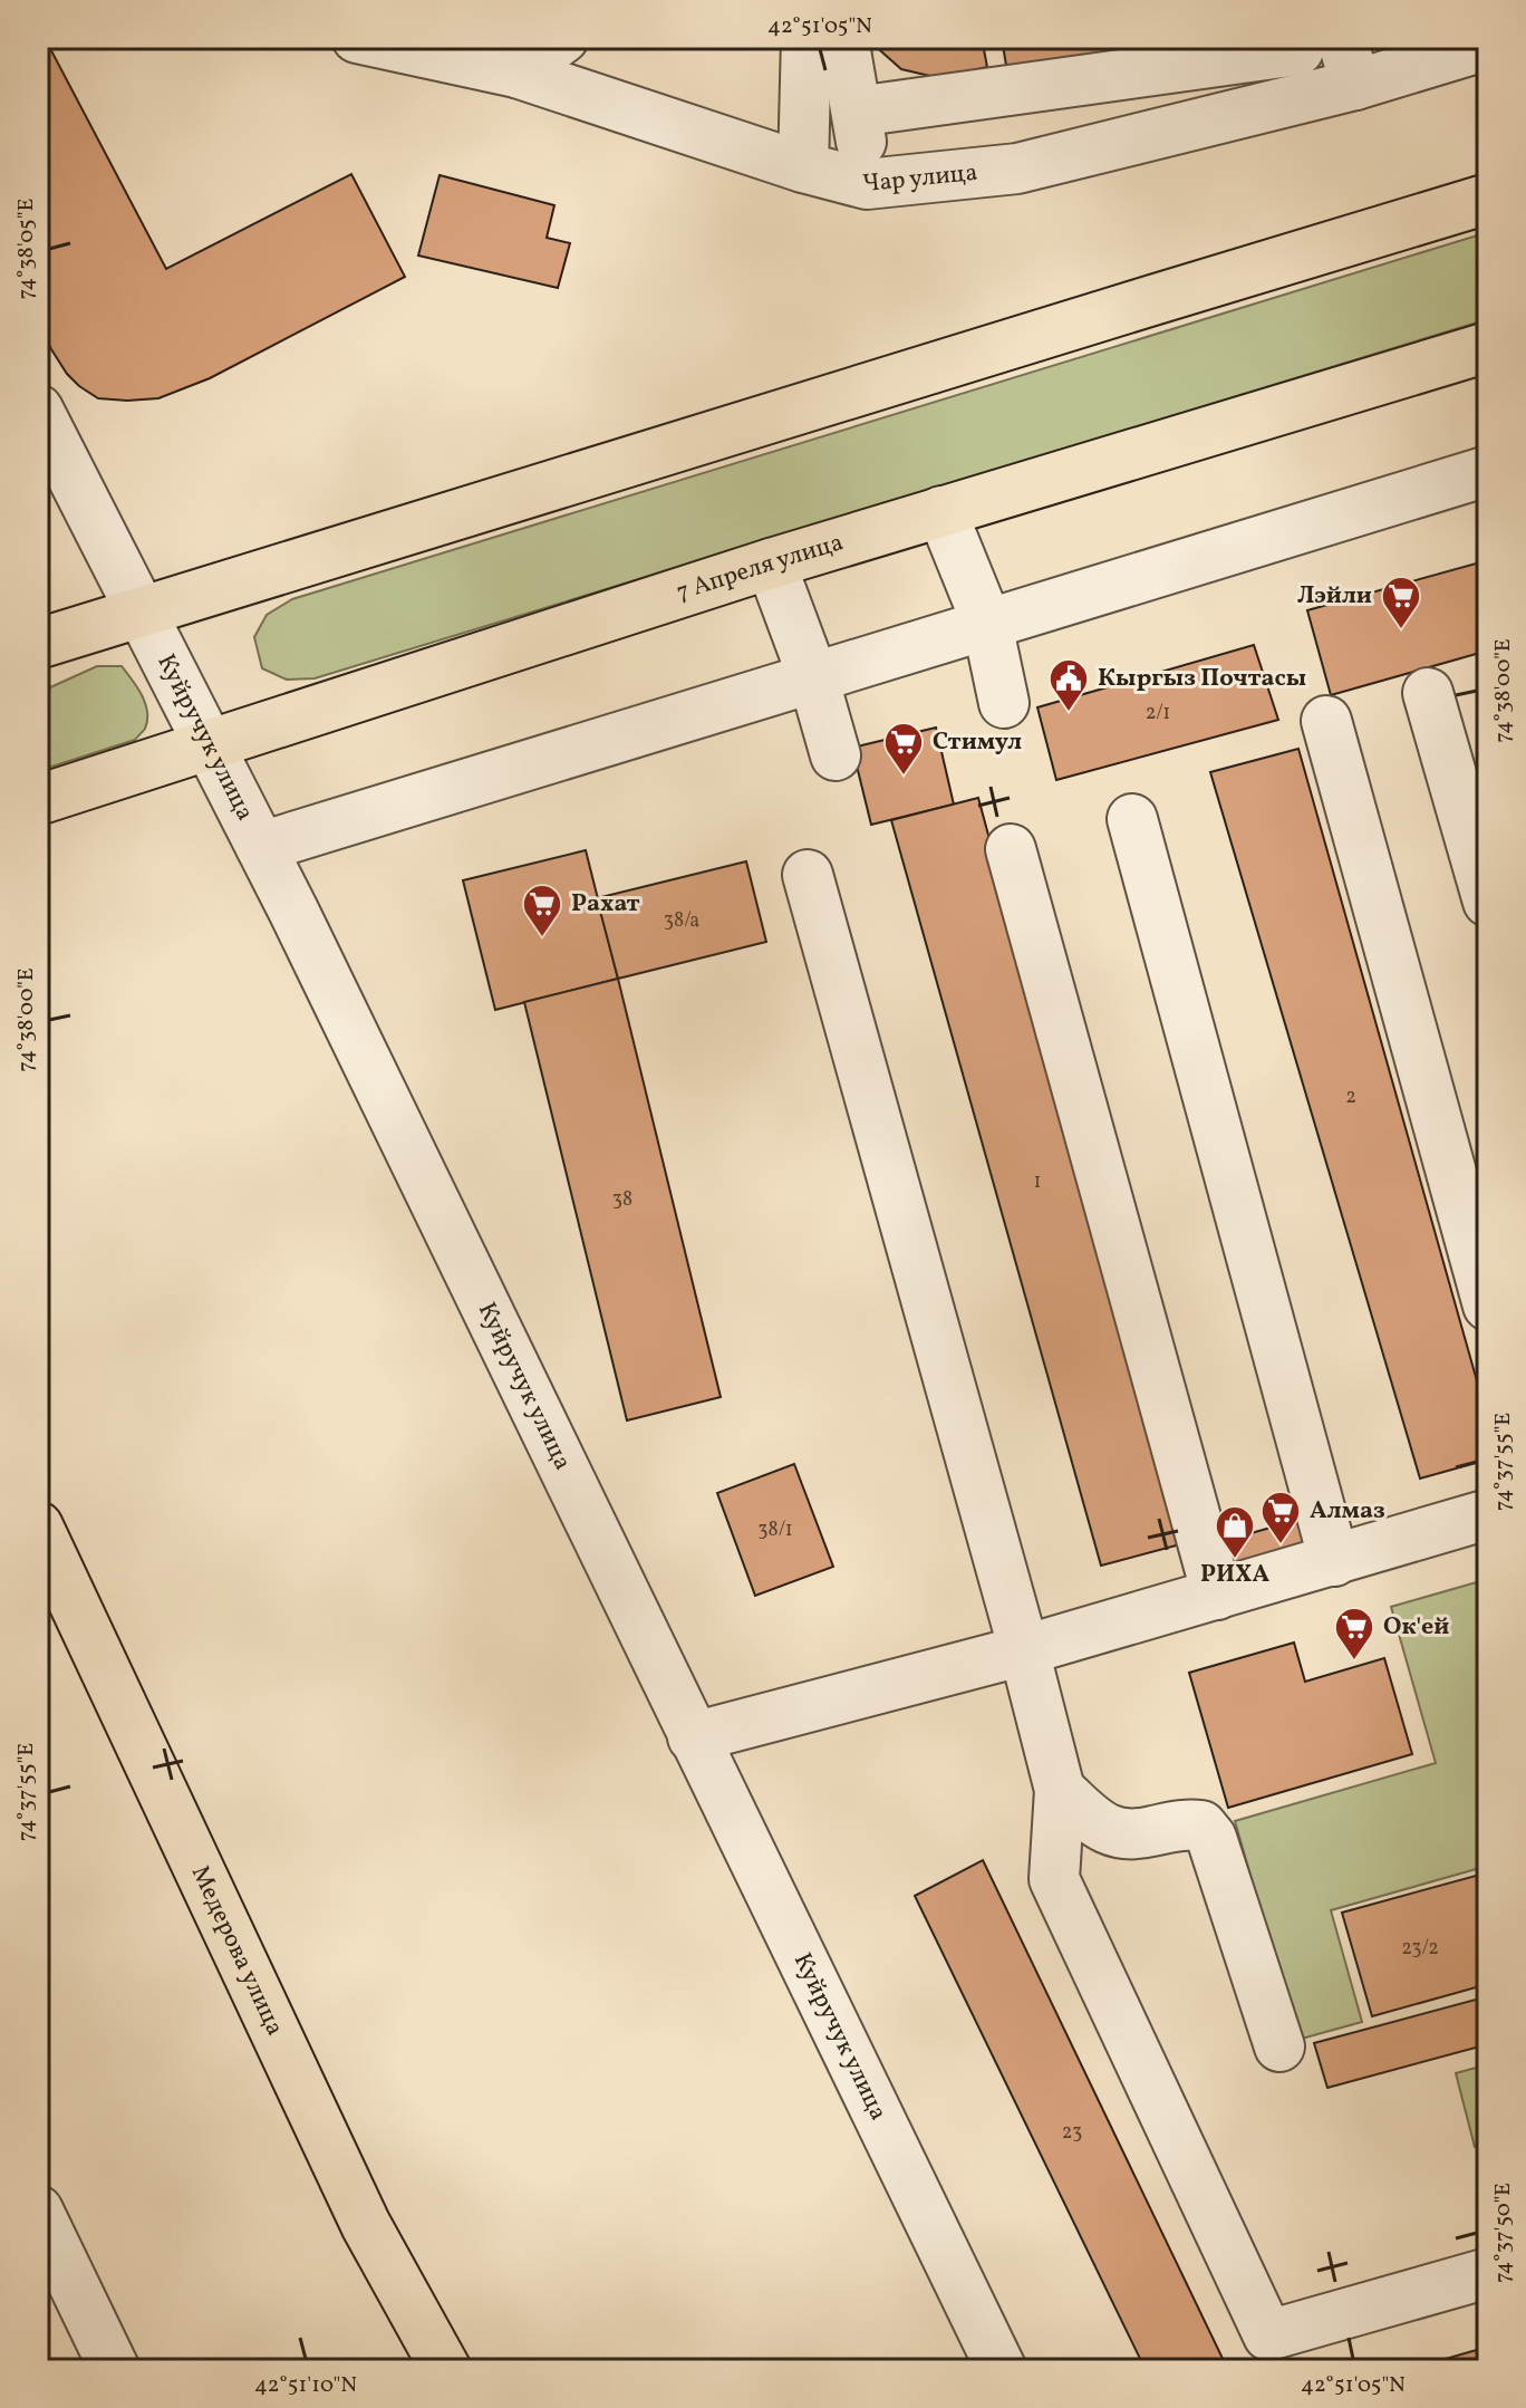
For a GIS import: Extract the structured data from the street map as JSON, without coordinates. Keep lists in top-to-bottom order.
{
  "streets": {
    "main road": ["7 Апреля улица", "Медерова улица"],
    "street": ["Чар улица", "Куйручук улица"]
  },
  "crossings": [
    ["7 Апреля улица", "Куйручук улица"]
  ],
  "places": {
    "supermarket": [
      "Лэйли",
      "Стимул",
      "Рахат",
      "Алмаз",
      "Ок'ей"
    ],
    "public building": ["Кыргыз Почтасы"],
    "shop": ["РИХА"]
  },
  "house_numbers": [
    "2/1",
    "38/а",
    "2",
    "1",
    "38",
    "38/1",
    "23/2",
    "23"
  ],
  "coordinates": [
    "42°51'05\"N",
    "74°38'05\"E",
    "74°38'00\"E",
    "74°37'55\"E",
    "74°37'50\"E",
    "42°51'10\"N"
  ]
}
